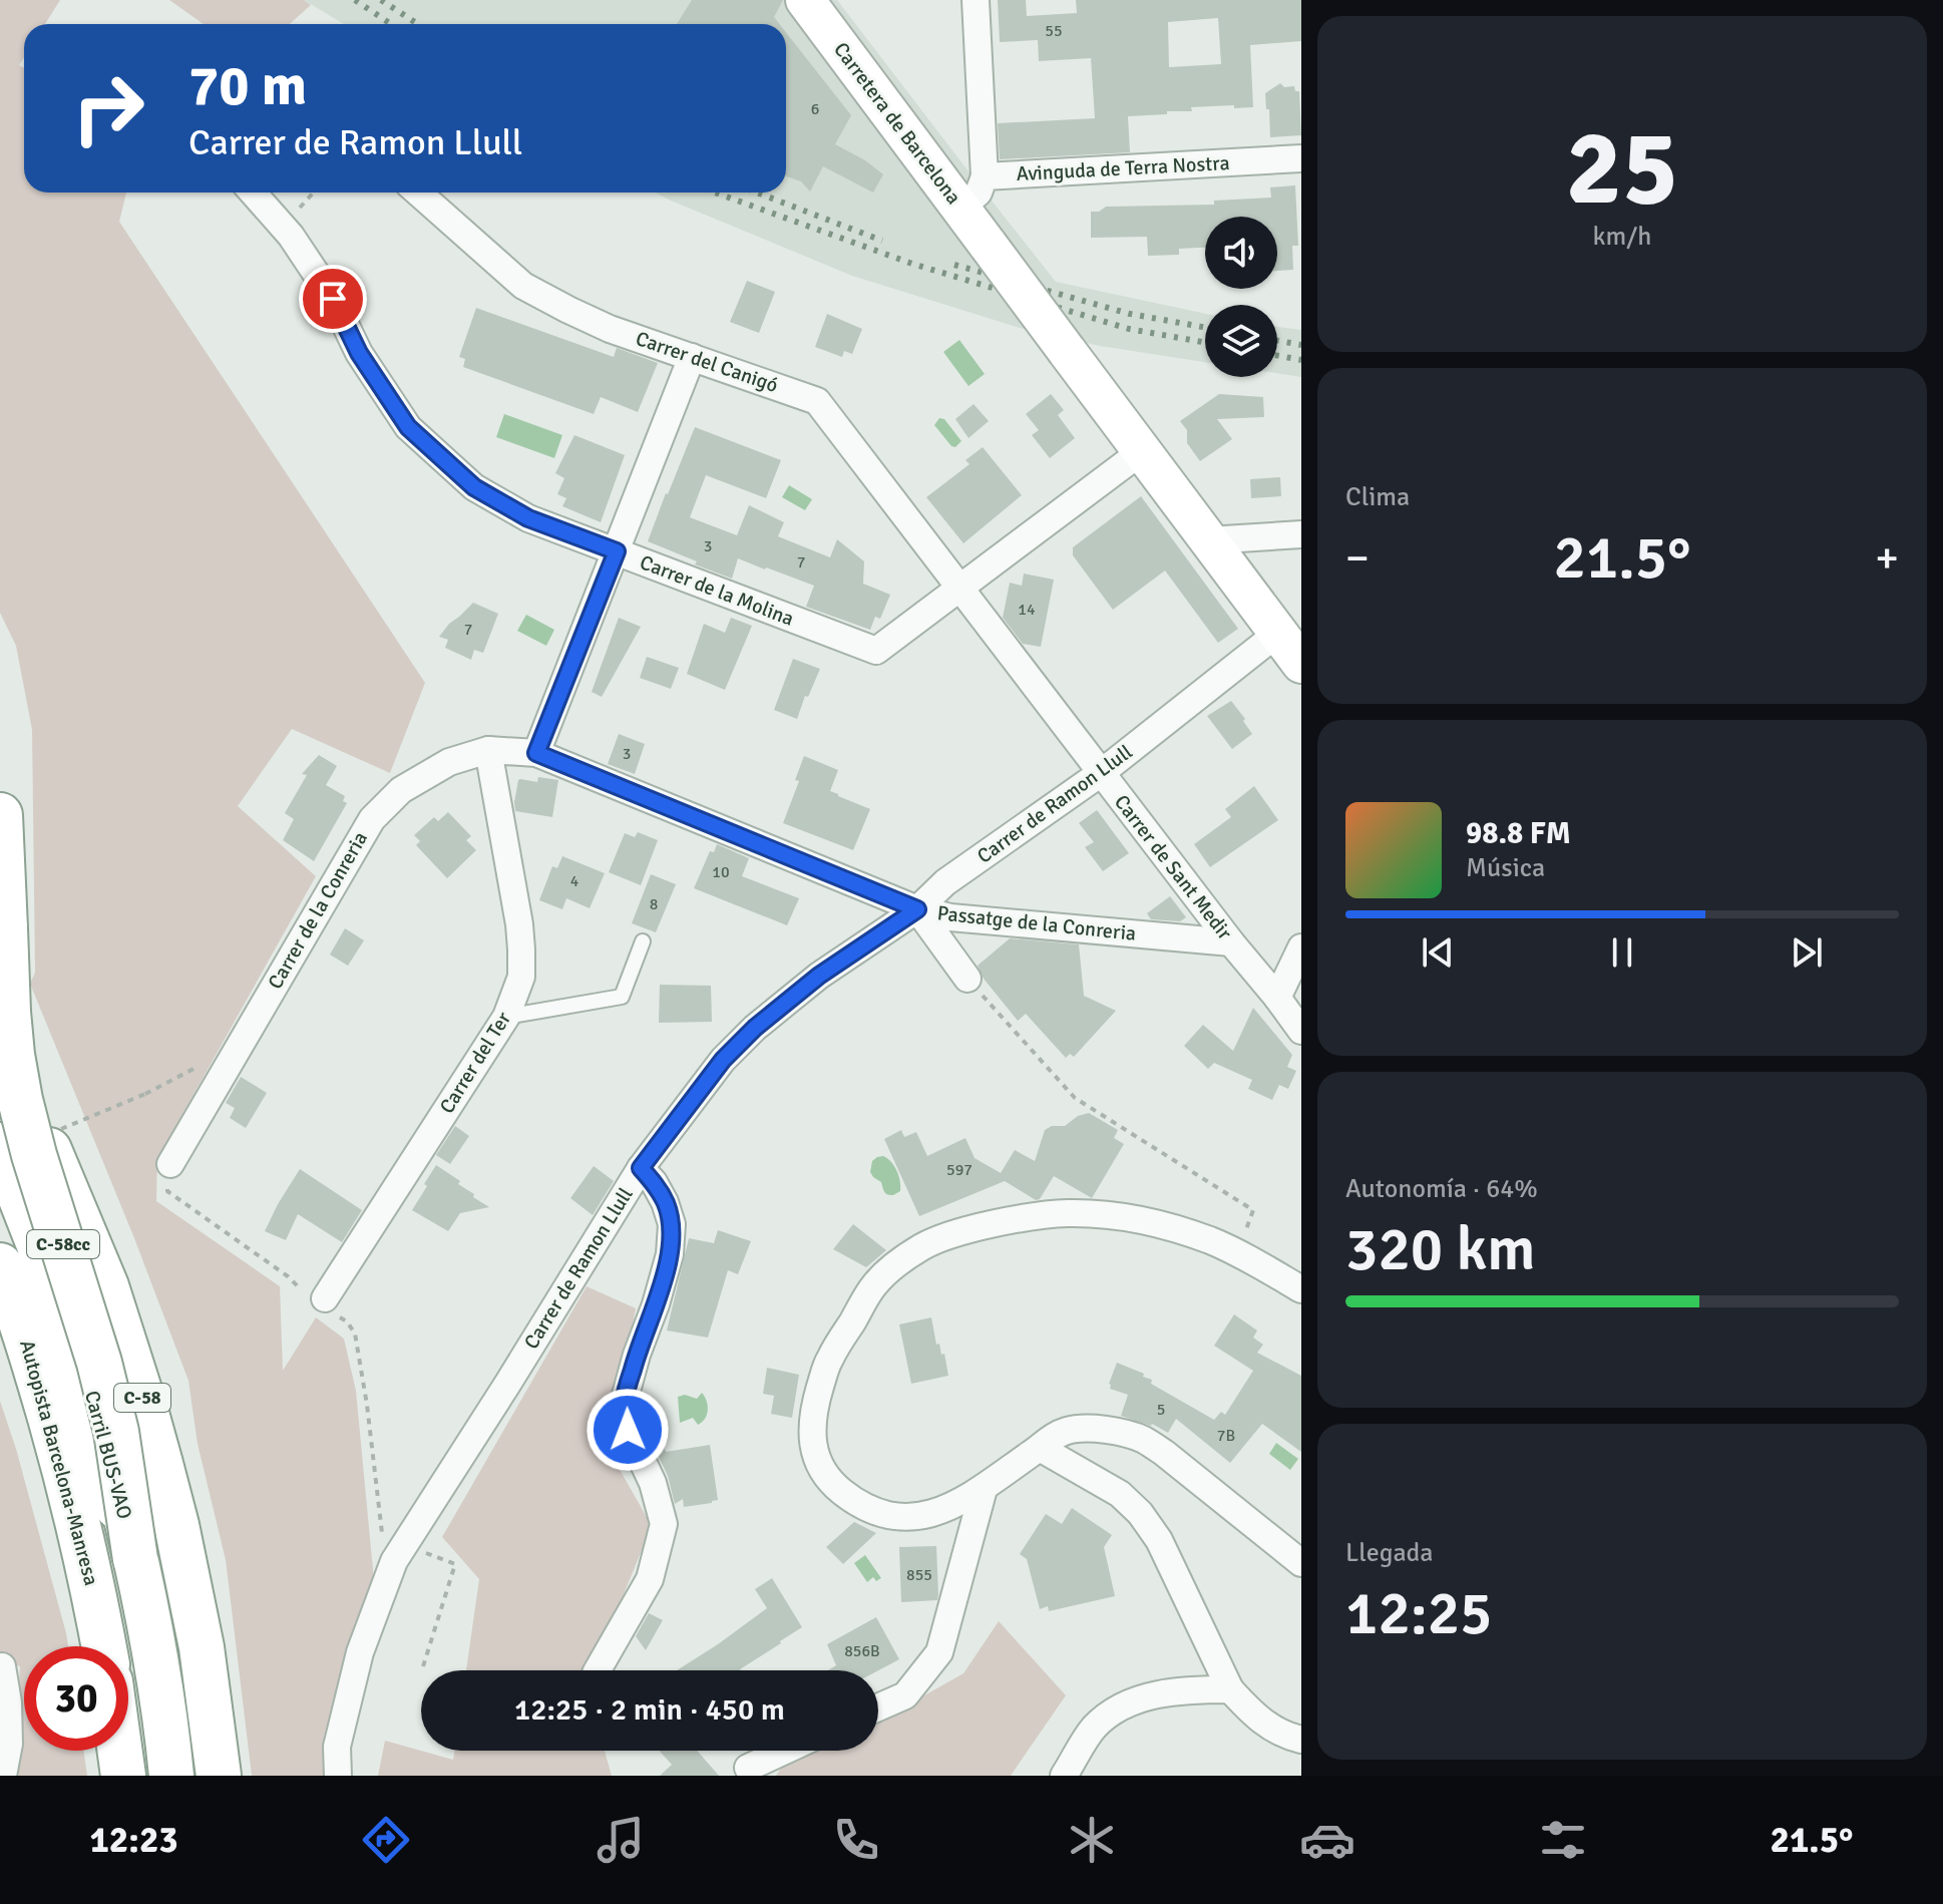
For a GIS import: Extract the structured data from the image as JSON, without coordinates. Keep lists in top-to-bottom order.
{
  "streets": {
    "highway": [
      "C-58cc",
      "C-58",
      "Carril BUS-VAO",
      "Autopista Barcelona-Manresa"
    ],
    "main road": ["Carretera de Barcelona"],
    "street": [
      "Avinguda de Terra Nostra",
      "Carrer del Canigó",
      "Carrer de la Molina",
      "Carrer de Ramon Llull",
      "Carrer de Sant Medir",
      "Carrer de la Conreria",
      "Passatge de la Conreria",
      "Carrer del Ter"
    ]
  },
  "crossings": [
    ["Carretera de Barcelona", "Carrer de la Molina"],
    ["Carretera de Barcelona", "Carrer de Ramon Llull"],
    ["Carrer del Canigó", "Carrer de la Molina"],
    ["Carrer del Canigó", "Carrer de Sant Medir"],
    ["Carrer de la Molina", "Carrer de Sant Medir"],
    ["Carrer de Ramon Llull", "Carrer de Sant Medir"],
    ["Carrer de Ramon Llull", "Passatge de la Conreria"],
    ["Carrer de Sant Medir", "Passatge de la Conreria"],
    ["Carrer de la Conreria", "Passatge de la Conreria"],
    ["Carrer de la Conreria", "Carrer del Ter"],
    ["C-58cc", "Carril BUS-VAO"]
  ],
  "house_numbers": [
    "55",
    "6",
    "3",
    "7",
    "14",
    "7",
    "3",
    "10",
    "4",
    "8",
    "597",
    "5",
    "7B",
    "855",
    "856B"
  ],
  "page": {
    "tile": [
      ["25", "km/h"],
      "Clima",
      ["Autonomía · 64%", "320 km"],
      ["Llegada", "12:25"]
    ],
    "turn": ["70 m", "Carrer de Ramon Llull"],
    "heat": ["−", "21.5°", "+"],
    "song": ["98.8 FM", "Música"],
    "limit": "30",
    "trip": "12:25 · 2 min · 450 m",
    "tabs": ["12:23", "21.5°"]
  }
}
